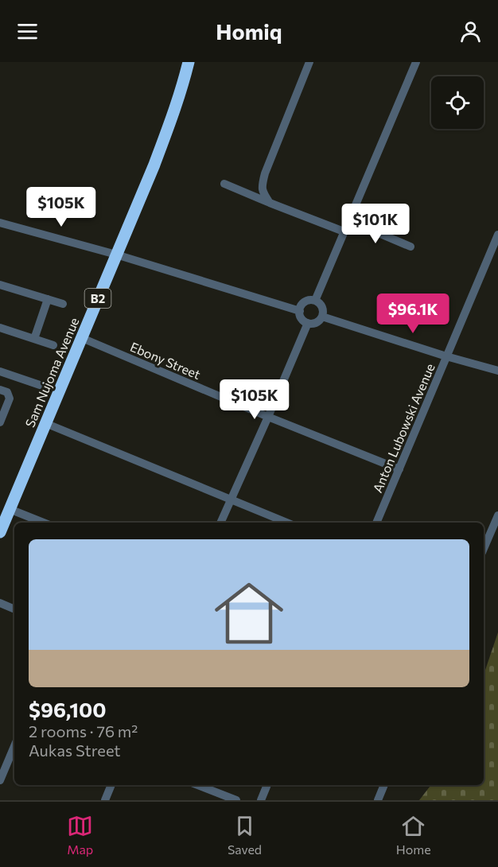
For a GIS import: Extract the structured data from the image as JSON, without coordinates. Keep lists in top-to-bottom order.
{
  "streets": {
    "highway": ["B2", "Sam Nujoma Avenue"],
    "street": ["Ebony Street", "Anton Lubowski Avenue"]
  },
  "crossings": [
    ["Ebony Street", "Sam Nujoma Avenue"],
    ["Ebony Street", "Anton Lubowski Avenue"]
  ],
  "page": {
    "header": "Homiq",
    "price": [
      "$105K",
      "$101K",
      "$96.1K",
      "$105K"
    ],
    "list": [
      {
        "name": "$96,100",
        "note": "2 rooms · 76 m² · Aukas Street"
      }
    ],
    "tabs": ["Map", "Saved", "Home"]
  }
}
